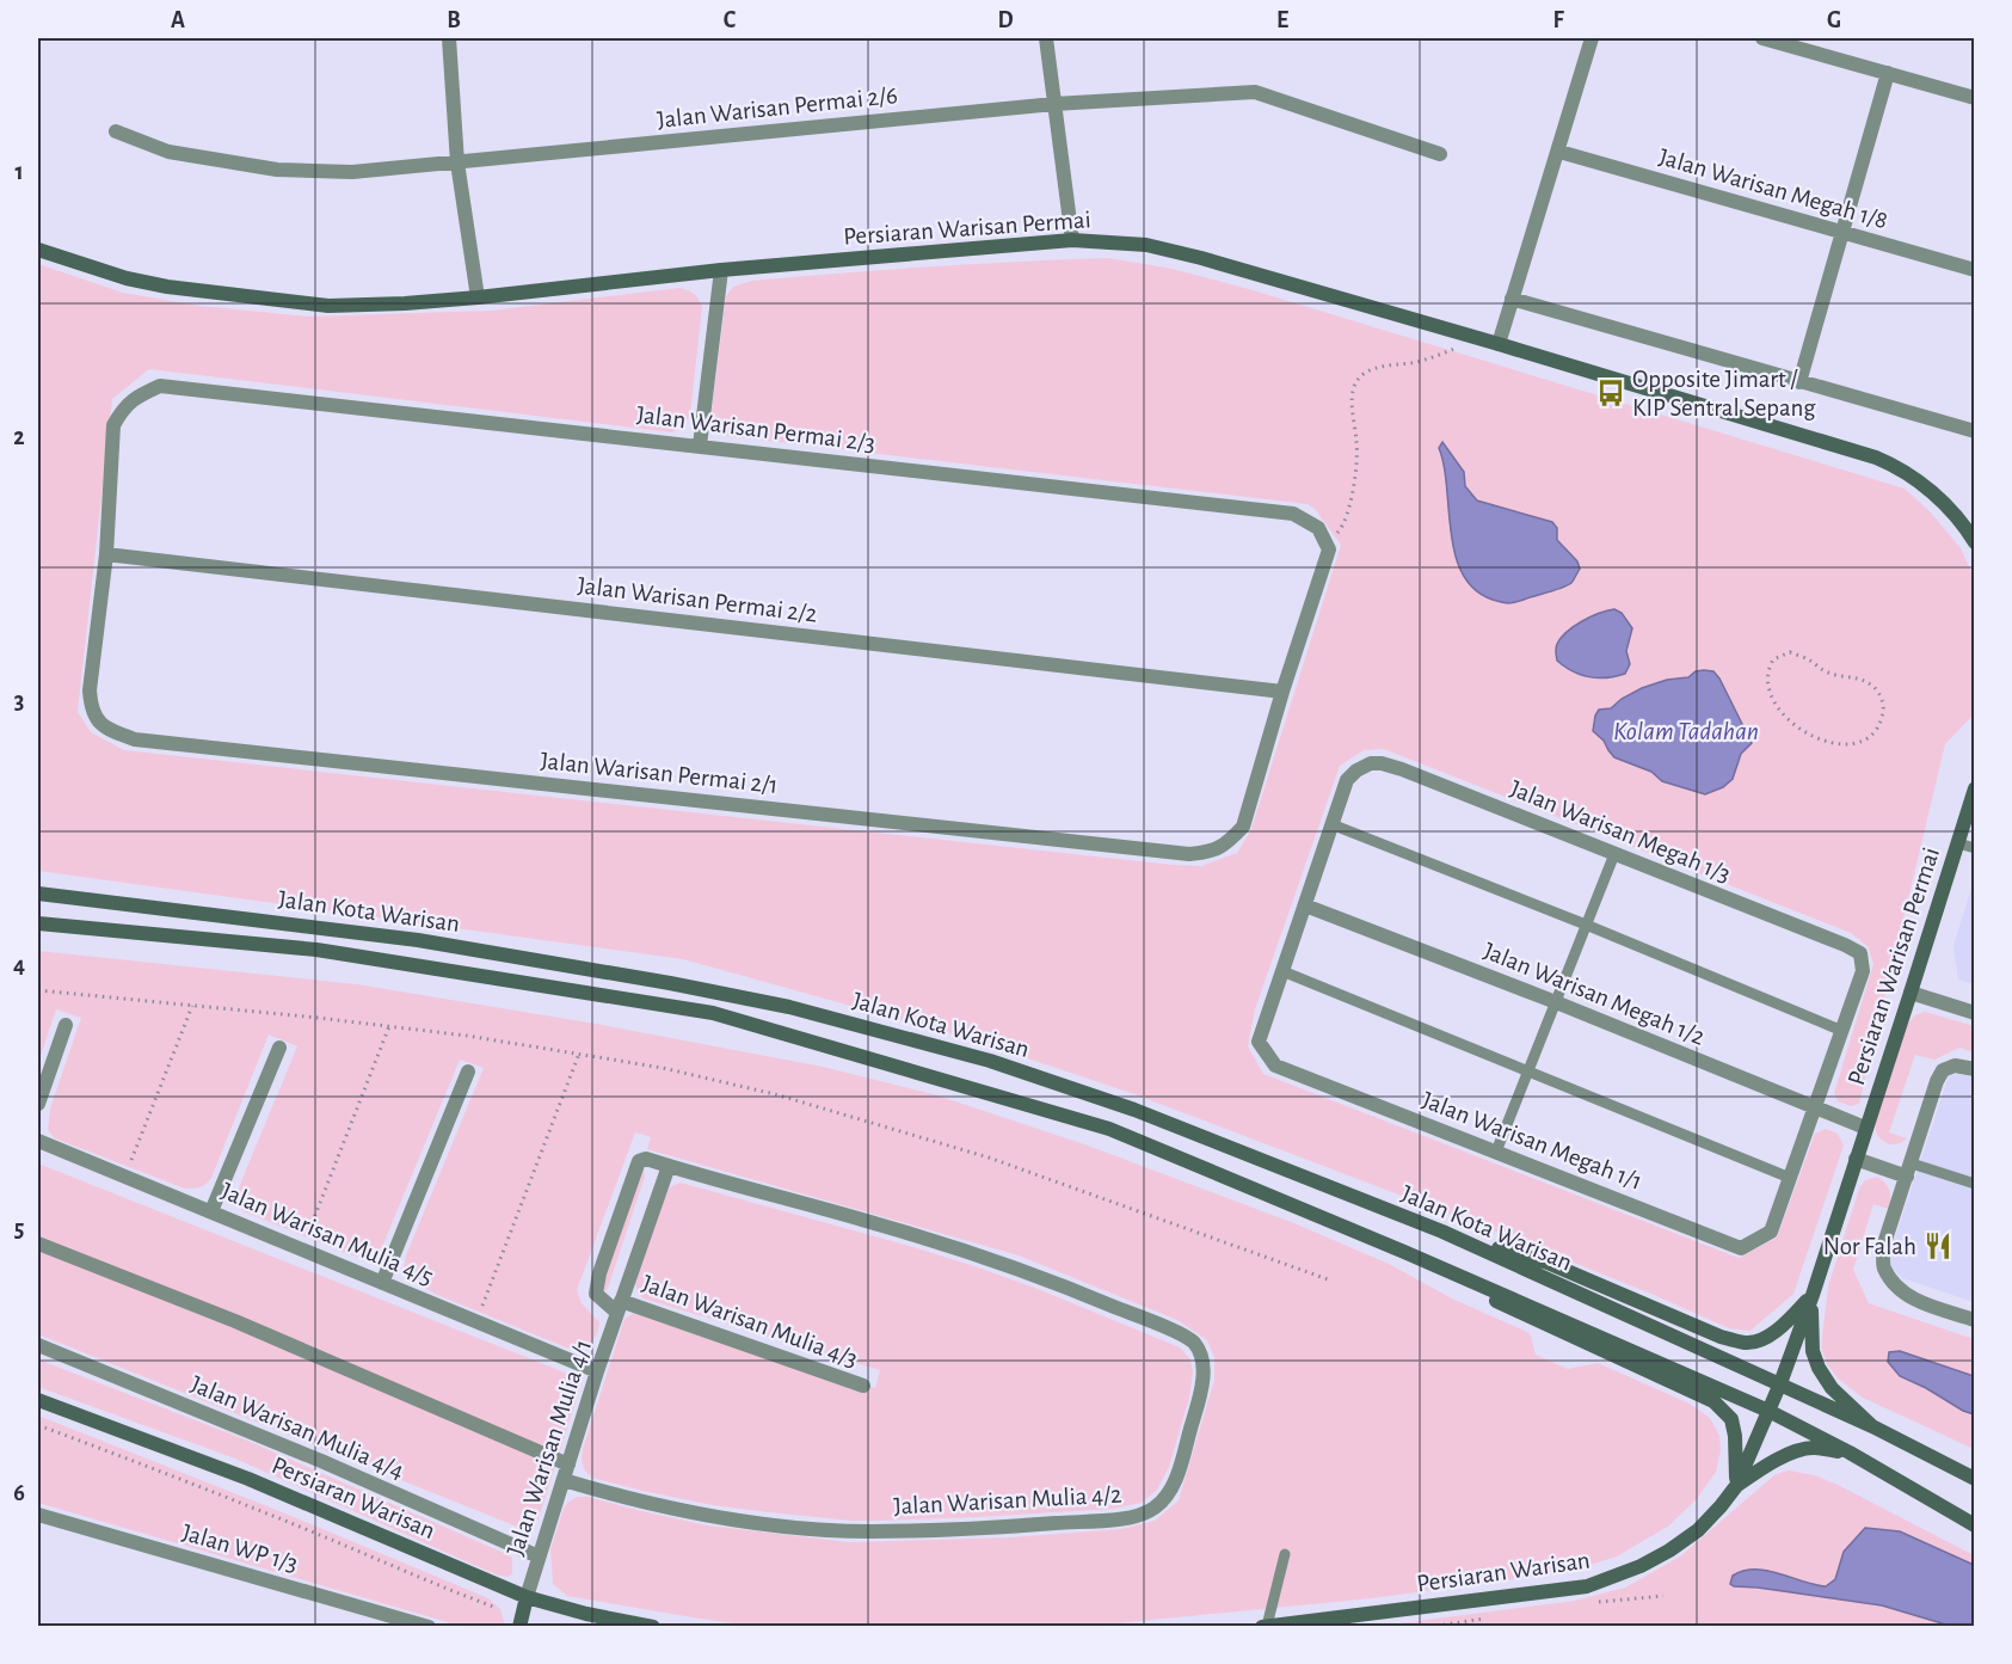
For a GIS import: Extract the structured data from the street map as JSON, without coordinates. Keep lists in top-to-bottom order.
{
  "streets": {
    "street": [
      "Jalan Warisan Permai 2/6",
      "Jalan Warisan Megah 1/8",
      "Persiaran Warisan Permai",
      "Jalan Warisan Permai 2/3",
      "Jalan Warisan Permai 2/2",
      "Jalan Warisan Permai 2/1",
      "Jalan Warisan Megah 1/3",
      "Jalan Kota Warisan",
      "Jalan Warisan Megah 1/2",
      "Jalan Warisan Megah 1/1",
      "Jalan Warisan Mulia 4/5",
      "Jalan Warisan Mulia 4/3",
      "Jalan Warisan Mulia 4/4",
      "Jalan Warisan Mulia 4/1",
      "Persiaran Warisan",
      "Jalan Warisan Mulia 4/2",
      "Jalan WP 1/3"
    ]
  },
  "crossings": [
    ["Persiaran Warisan Permai", "Jalan Warisan Megah 1/2"],
    ["Persiaran Warisan Permai", "Persiaran Warisan"],
    ["Jalan Warisan Permai 2/3", "Jalan Warisan Permai 2/2"],
    ["Jalan Warisan Permai 2/3", "Jalan Warisan Permai 2/1"],
    ["Jalan Warisan Permai 2/2", "Jalan Warisan Permai 2/1"],
    ["Jalan Kota Warisan", "Persiaran Warisan"],
    ["Jalan Warisan Mulia 4/5", "Jalan Warisan Mulia 4/1"],
    ["Jalan Warisan Mulia 4/3", "Jalan Warisan Mulia 4/1"],
    ["Jalan Warisan Mulia 4/4", "Jalan Warisan Mulia 4/1"],
    ["Jalan Warisan Mulia 4/1", "Persiaran Warisan"],
    ["Jalan Warisan Mulia 4/1", "Jalan Warisan Mulia 4/2"]
  ],
  "water": ["Kolam Tadahan"],
  "places": {
    "bus stop": ["Opposite Jimart / KIP Sentral Sepang"],
    "restaurant": ["Nor Falah"]
  },
  "grid": {
    "columns": [
      "A",
      "B",
      "C",
      "D",
      "E",
      "F",
      "G"
    ],
    "rows": [
      "1",
      "2",
      "3",
      "4",
      "5",
      "6"
    ]
  }
}
